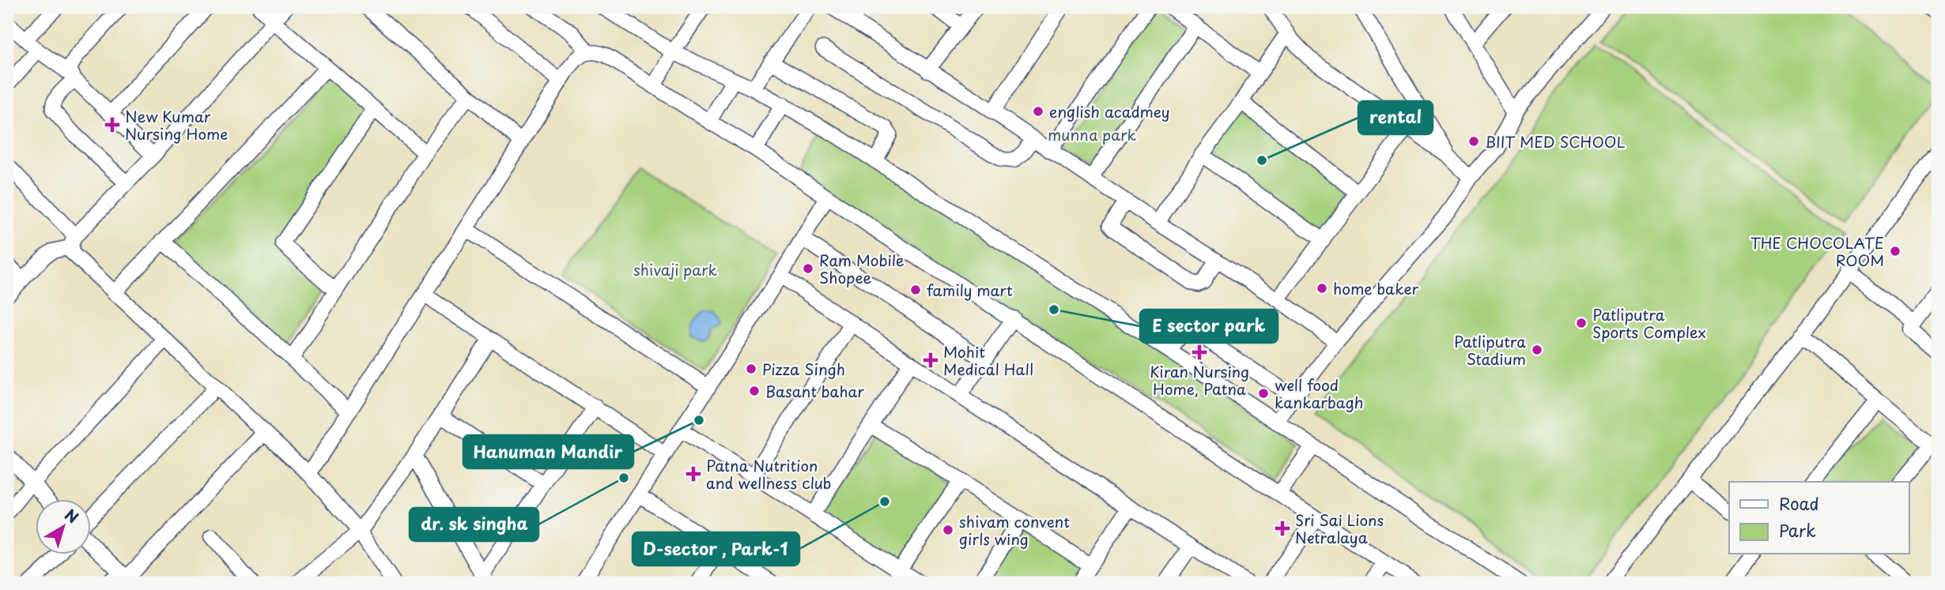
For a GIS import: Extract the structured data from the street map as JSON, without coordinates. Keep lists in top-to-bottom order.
{
  "parks": ["munna park", "shivaji park"],
  "places": {
    "other": [
      "english acadmey",
      "BIIT MED SCHOOL",
      "rental",
      "THE CHOCOLATE ROOM",
      "Ram Mobile Shopee",
      "home baker",
      "family mart",
      "E sector park",
      "Patliputra Sports Complex",
      "Patliputra Stadium",
      "Pizza Singh",
      "Basant bahar",
      "well food kankarbagh",
      "Hanuman Mandir",
      "dr. sk singha",
      "D-sector , Park-1",
      "shivam convent girls wing"
    ],
    "health": [
      "New Kumar Nursing Home",
      "Kiran Nursing Home, Patna",
      "Mohit Medical Hall",
      "Patna Nutrition and wellness club",
      "Sri Sai Lions Netralaya"
    ]
  },
  "legend": ["Road", "Park"],
  "north": "top right"
}
